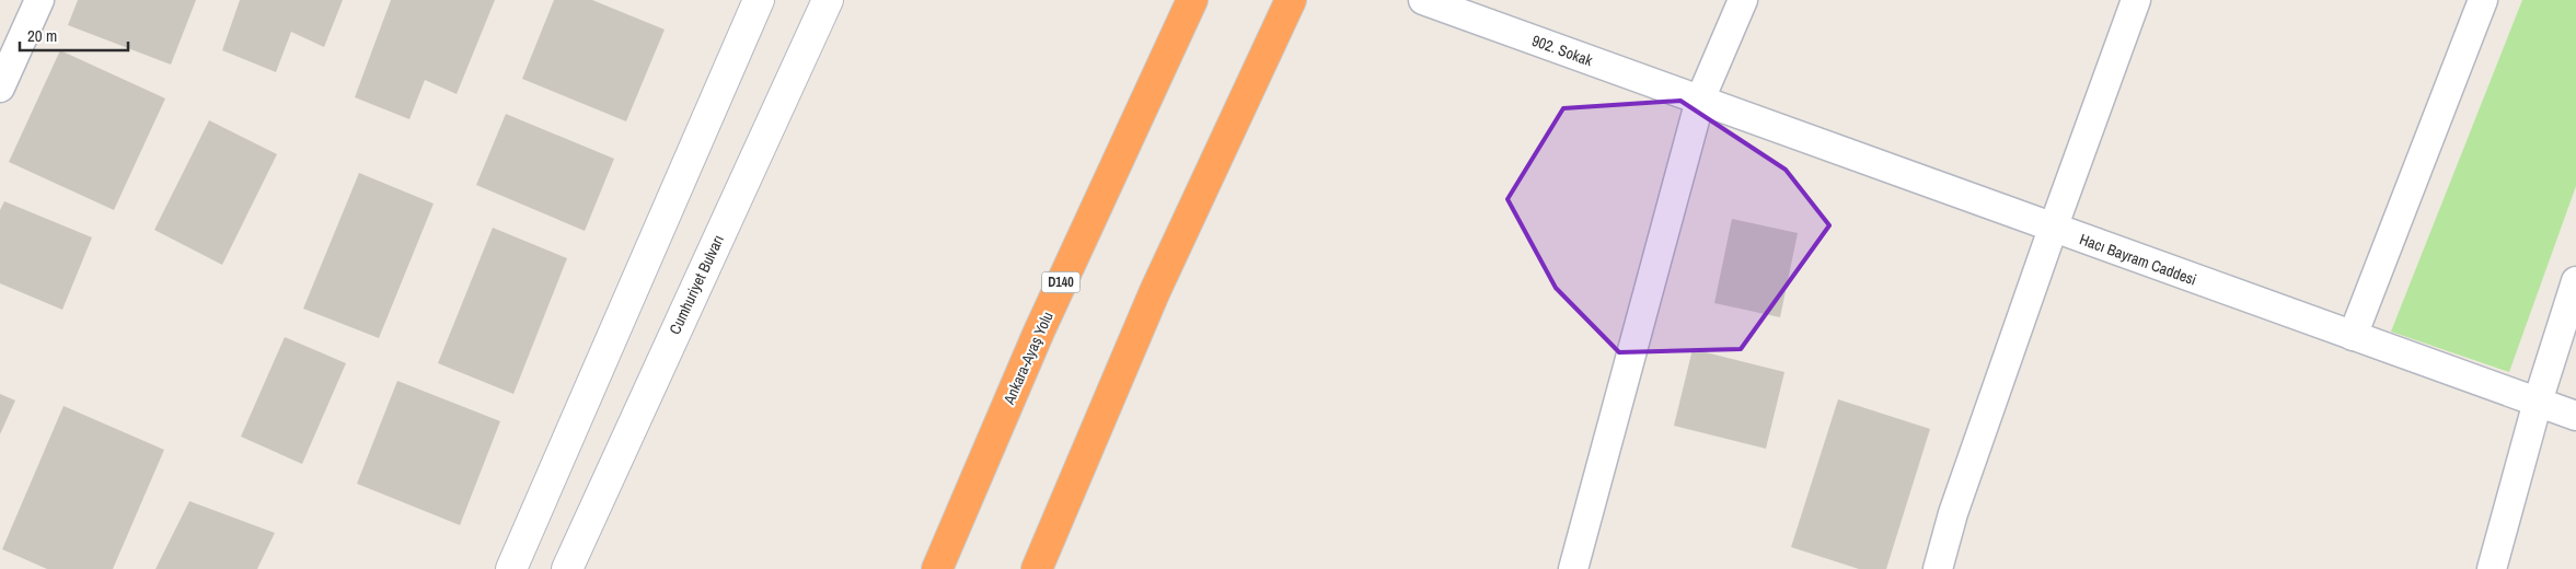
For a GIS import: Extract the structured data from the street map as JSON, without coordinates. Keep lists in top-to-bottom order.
{
  "streets": {
    "highway": ["D140", "Ankara-Ayaş Yolu"],
    "main road": ["Cumhuriyet Bulvarı"],
    "street": ["902. Sokak", "Hacı Bayram Caddesi"]
  },
  "crossings": [
    ["902. Sokak", "Hacı Bayram Caddesi"]
  ],
  "scale_bar": "20 m"
}
